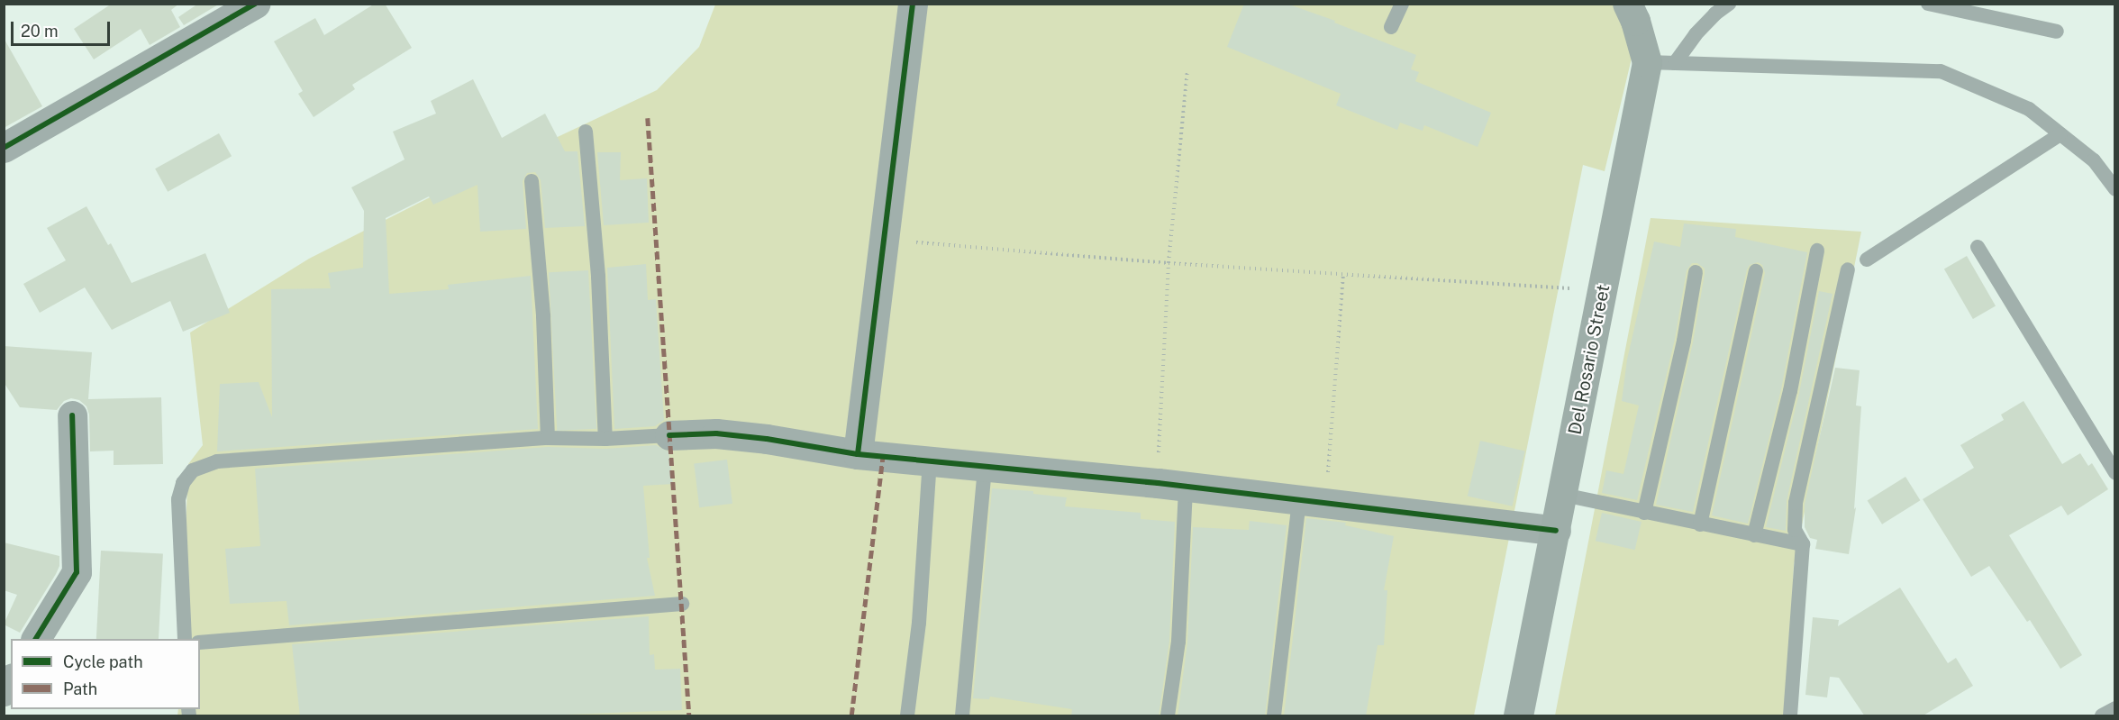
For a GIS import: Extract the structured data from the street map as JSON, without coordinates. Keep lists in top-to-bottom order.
{
  "streets": {
    "main road": ["Del Rosario Street"]
  },
  "legend": ["Cycle path", "Path"],
  "scale_bar": "20 m"
}
